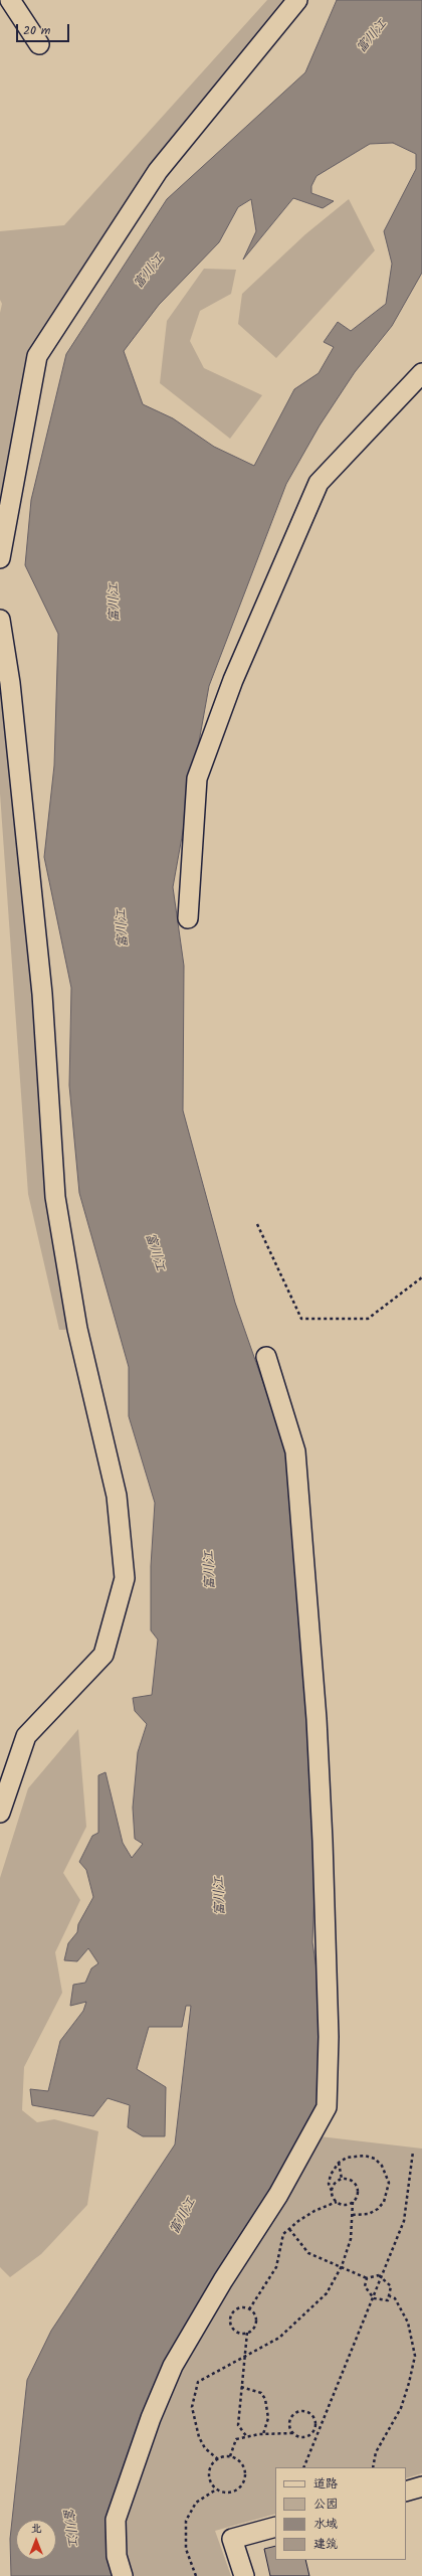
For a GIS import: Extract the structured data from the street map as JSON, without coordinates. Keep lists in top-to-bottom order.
{
  "water": ["富川江"],
  "legend": [
    "道路",
    "公园",
    "水域",
    "建筑"
  ],
  "scale_bar": "20 m",
  "north": "top"
}
